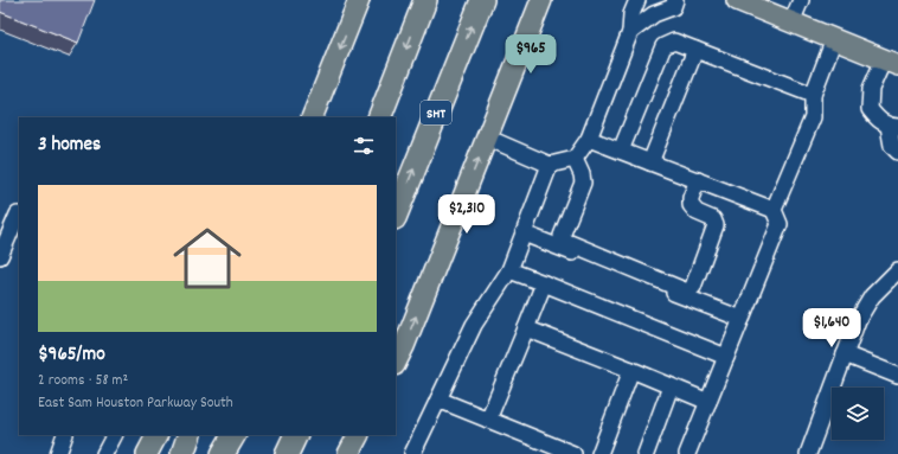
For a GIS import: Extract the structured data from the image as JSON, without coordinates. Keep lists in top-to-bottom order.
{
  "streets": {
    "highway": ["SHT"]
  },
  "page": {
    "price": ["$965", "$2,310", "$1,640"],
    "heading": "3 homes",
    "list": [
      {
        "name": "$965/mo",
        "note": "2 rooms · 58 m² · East Sam Houston Parkway South"
      }
    ]
  }
}
